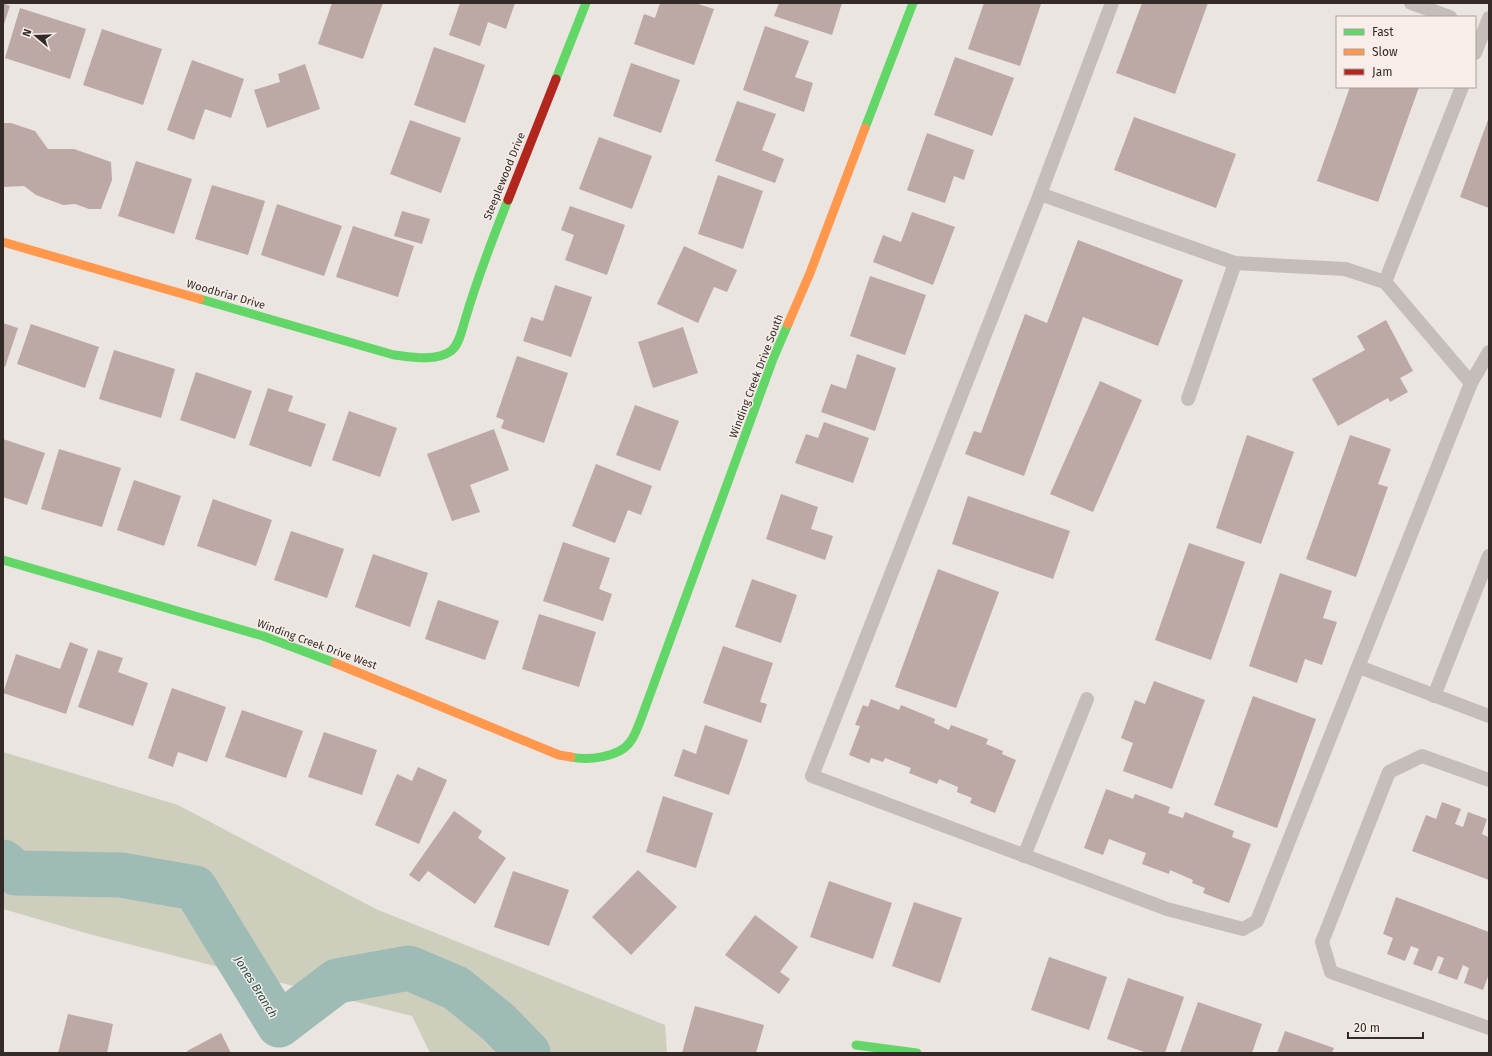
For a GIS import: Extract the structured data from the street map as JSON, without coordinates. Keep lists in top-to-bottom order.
{
  "streets": {
    "street": [
      "Steeplewood Drive",
      "Woodbriar Drive",
      "Winding Creek Drive South",
      "Winding Creek Drive West"
    ]
  },
  "crossings": [
    ["Steeplewood Drive", "Woodbriar Drive"],
    ["Winding Creek Drive South", "Winding Creek Drive West"]
  ],
  "water": ["Jones Branch"],
  "legend": ["Fast", "Slow", "Jam"],
  "scale_bar": "20 m",
  "north": "left"
}
